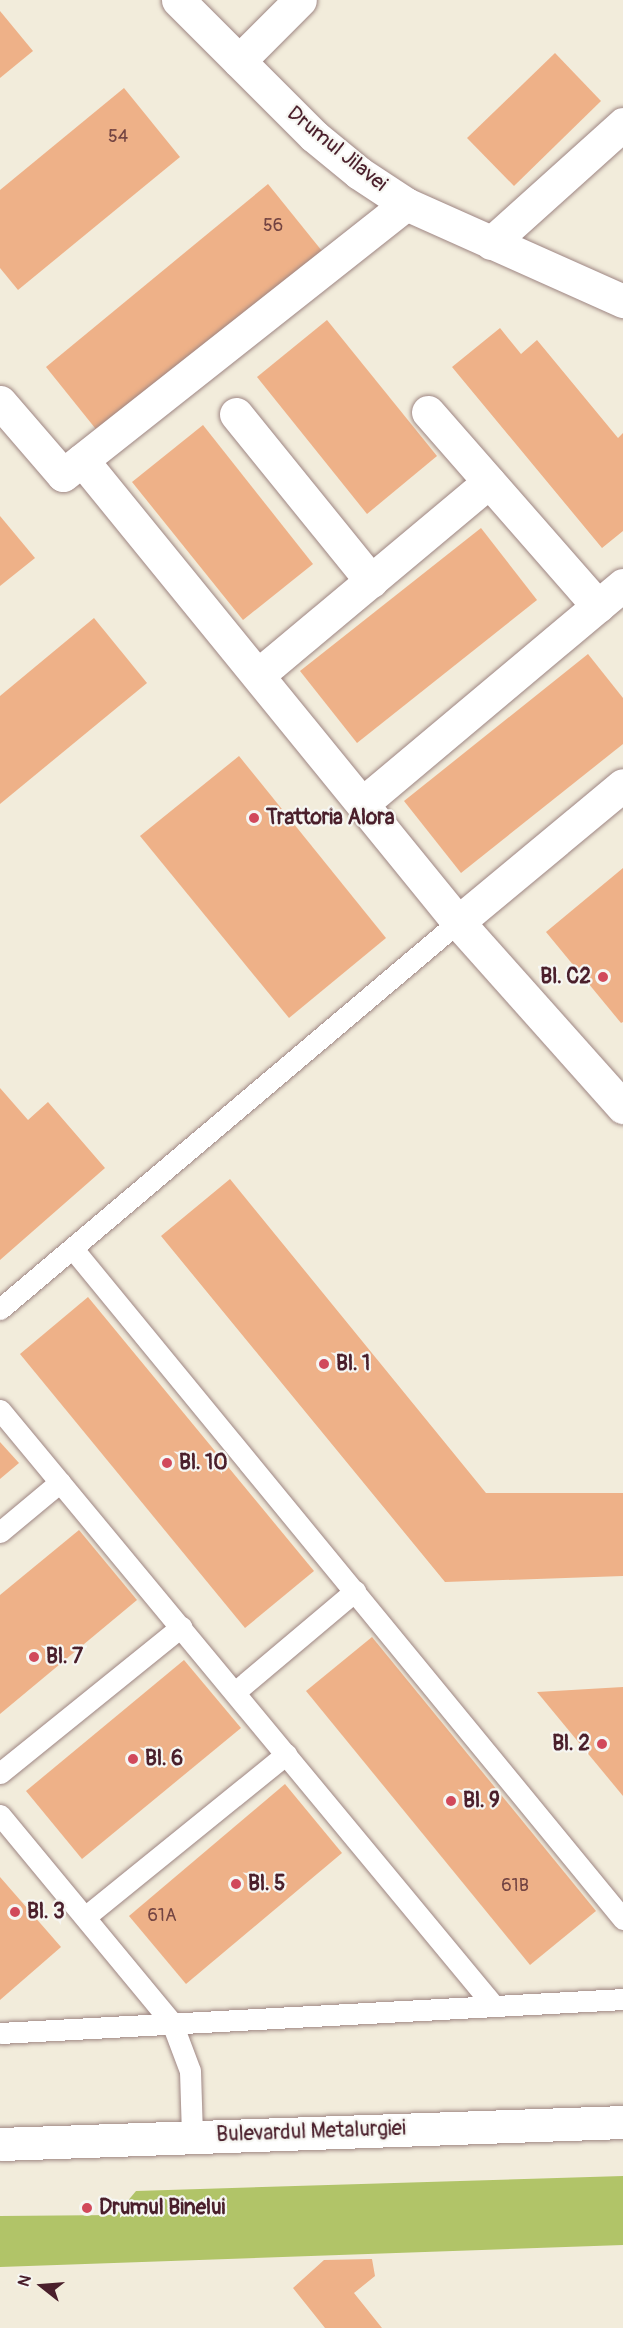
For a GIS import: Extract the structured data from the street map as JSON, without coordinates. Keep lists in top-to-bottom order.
{
  "streets": {
    "street": ["Drumul Jilavei", "Bulevardul Metalurgiei"]
  },
  "places": [
    "Trattoria Alora",
    "Bl. C2",
    "Bl. 1",
    "Bl. 10",
    "Bl. 7",
    "Bl. 2",
    "Bl. 6",
    "Bl. 9",
    "Bl. 5",
    "Bl. 3",
    "Drumul Binelui"
  ],
  "house_numbers": [
    "54",
    "56",
    "61B",
    "61A"
  ],
  "north": "left"
}
